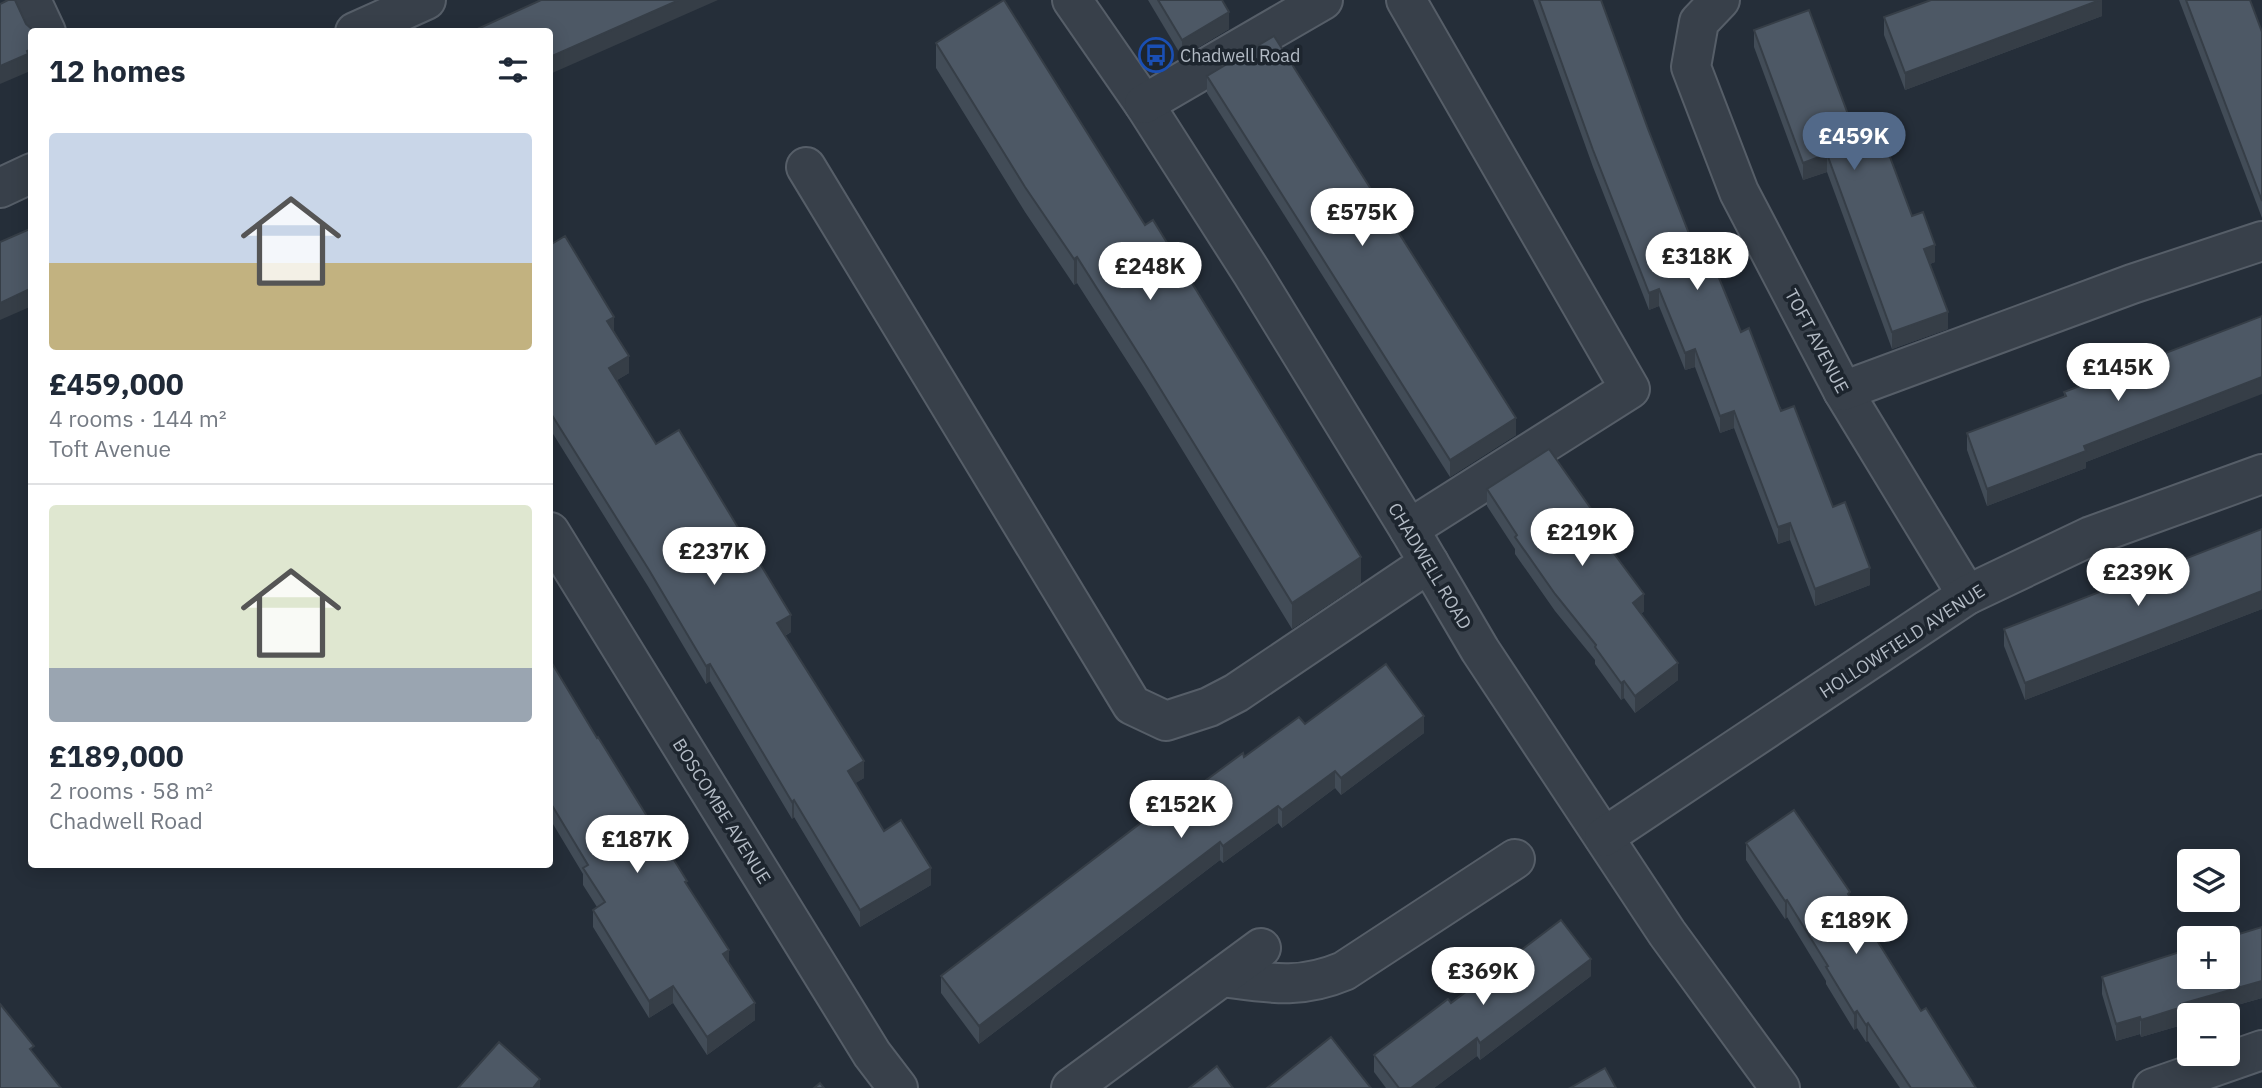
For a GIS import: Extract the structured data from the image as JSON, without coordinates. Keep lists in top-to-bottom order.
{
  "streets": {
    "street": [
      "TOFT AVENUE",
      "CHADWELL ROAD",
      "HOLLOWFIELD AVENUE",
      "BOSCOMBE AVENUE"
    ]
  },
  "crossings": [
    ["TOFT AVENUE", "HOLLOWFIELD AVENUE"],
    ["CHADWELL ROAD", "HOLLOWFIELD AVENUE"]
  ],
  "places": {
    "bus stop": ["Chadwell Road"]
  },
  "page": {
    "heading": "12 homes",
    "price": [
      "£459K",
      "£575K",
      "£318K",
      "£248K",
      "£145K",
      "£219K",
      "£237K",
      "£239K",
      "£152K",
      "£187K",
      "£189K",
      "£369K"
    ],
    "list": [
      {
        "name": "£459,000",
        "note": "4 rooms · 144 m² · Toft Avenue"
      },
      {
        "name": "£189,000",
        "note": "2 rooms · 58 m² · Chadwell Road"
      }
    ],
    "map_buttons": ["+", "−"]
  }
}
